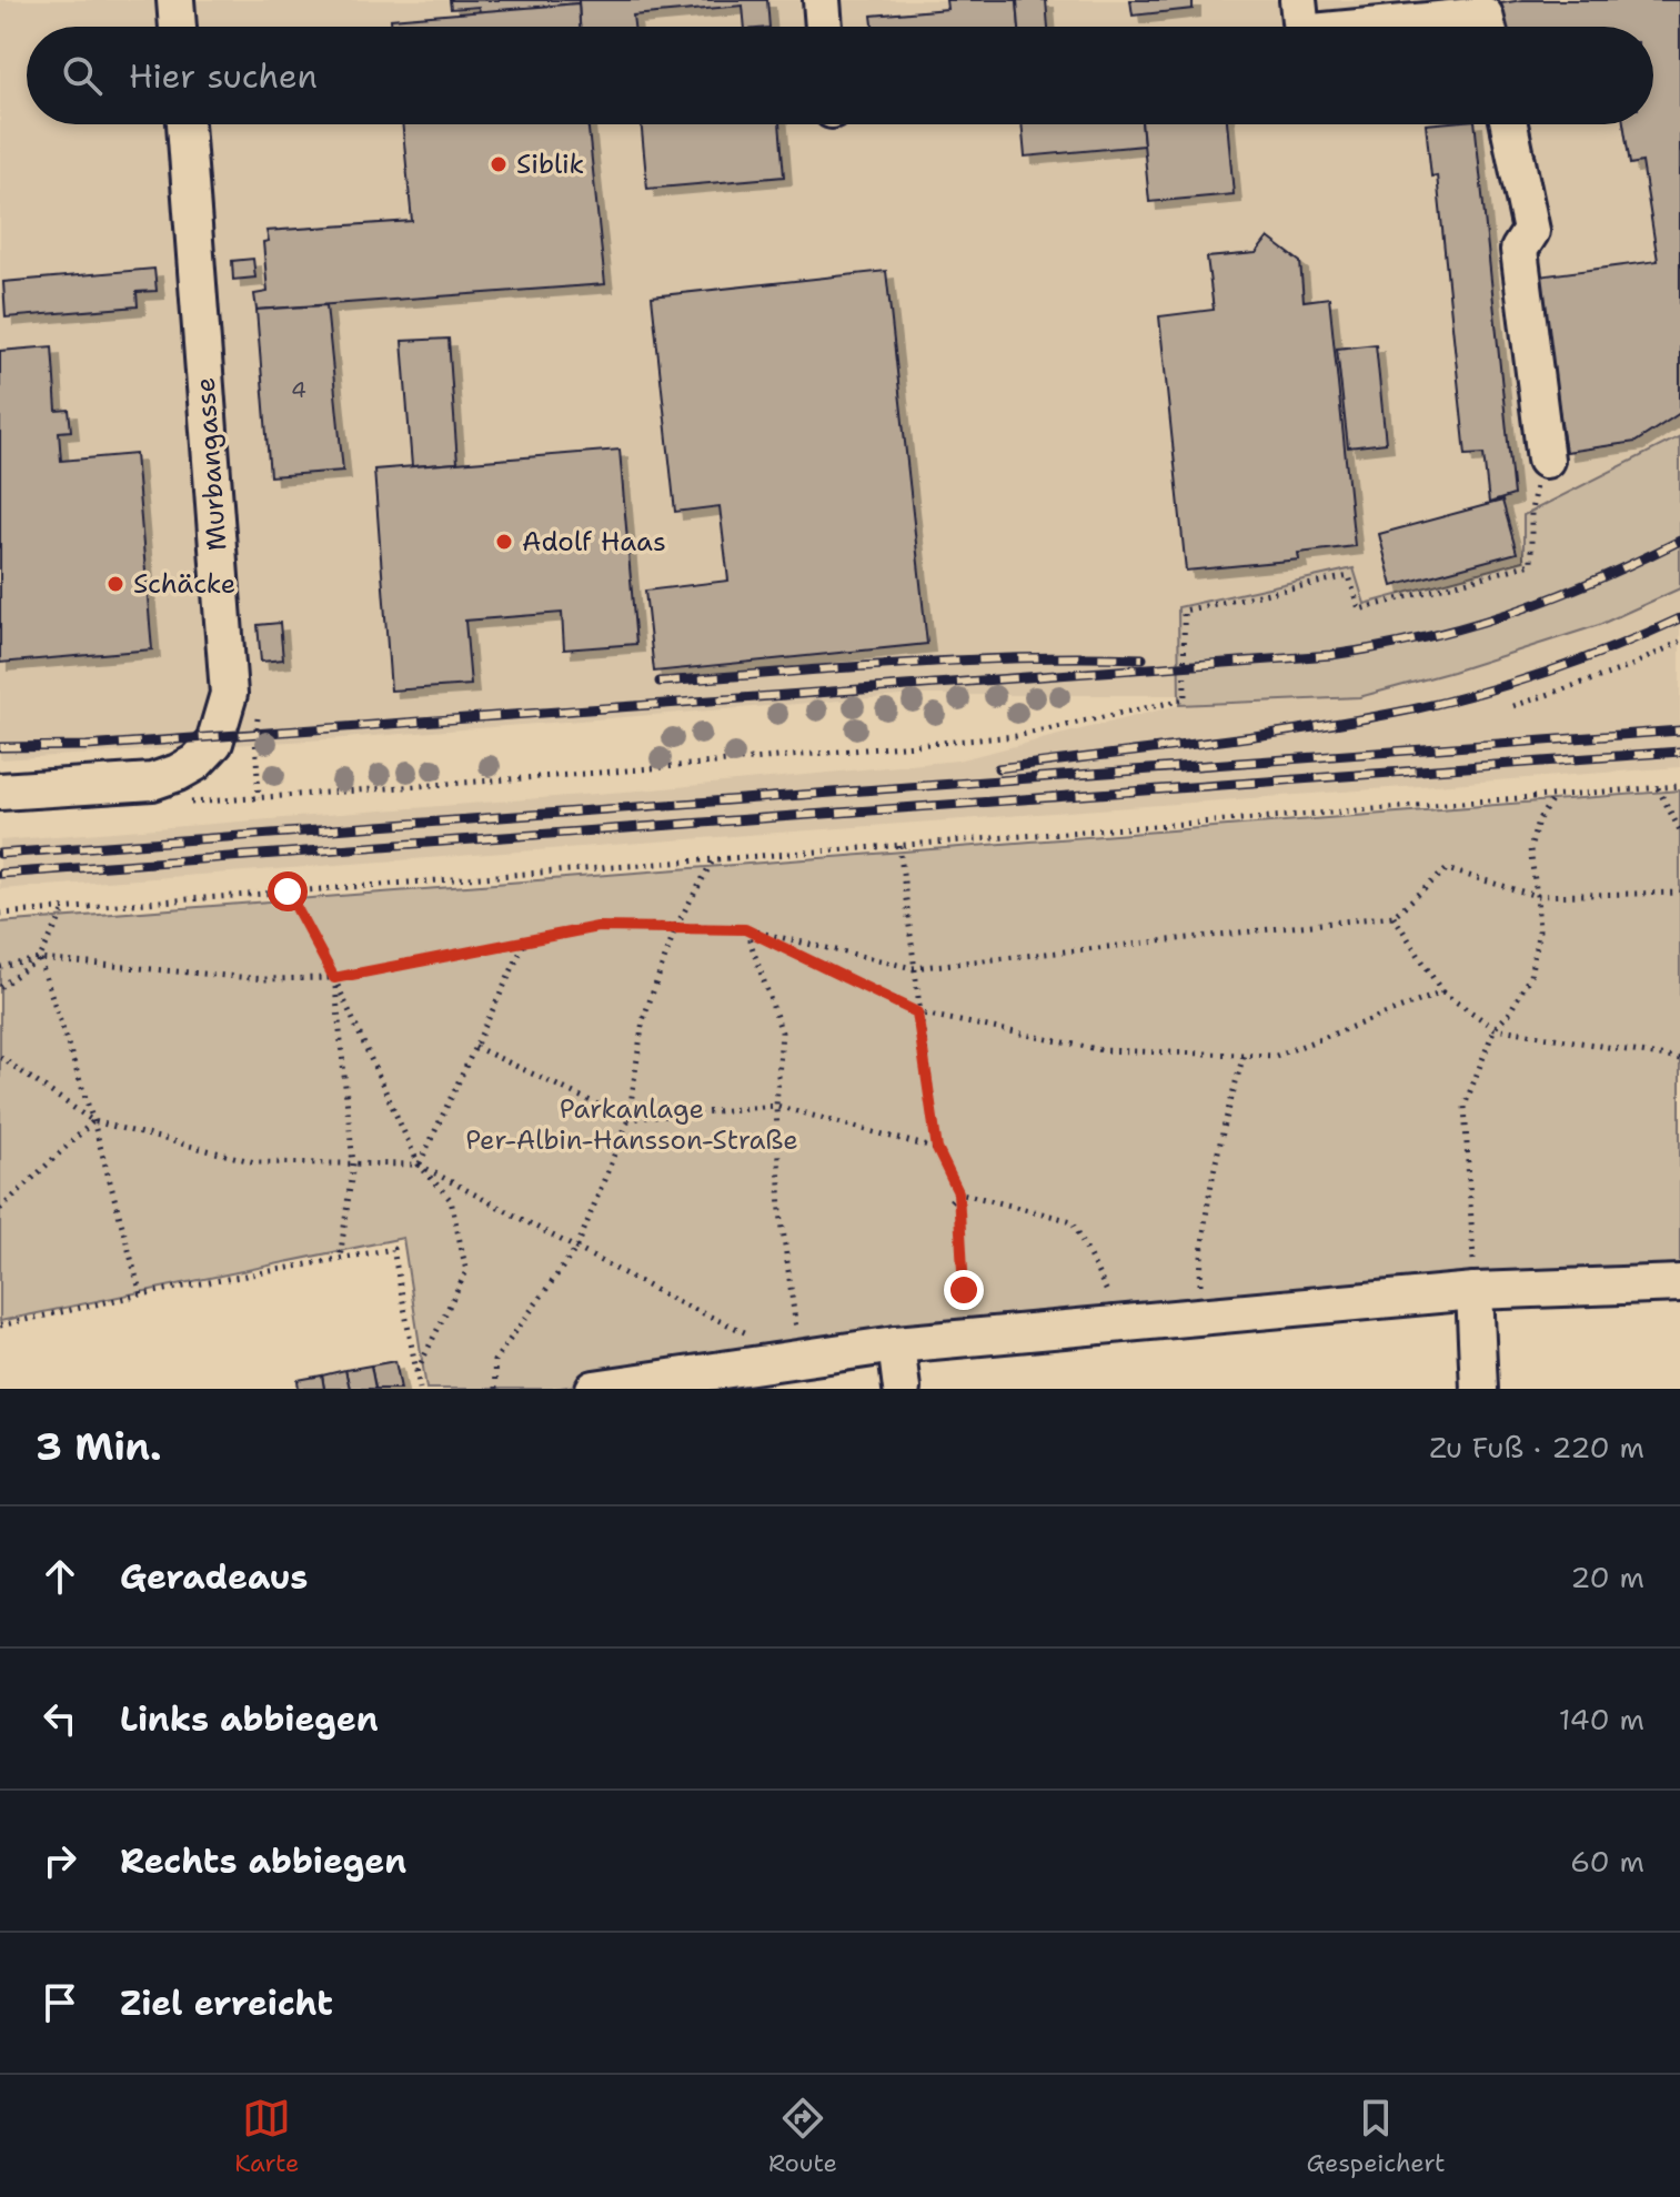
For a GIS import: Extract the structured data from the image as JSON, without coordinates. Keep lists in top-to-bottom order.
{
  "streets": {
    "street": ["Murbangasse"]
  },
  "parks": ["Parkanlage Per-Albin-Hansson-Straße"],
  "places": ["Siblik", "Adolf Haas", "Schäcke"],
  "house_numbers": ["4"],
  "page": {
    "search": "Hier suchen",
    "heading": ["3 Min.", "Zu Fuß · 220 m"],
    "list": [
      ["Geradeaus", "20 m"],
      ["Links abbiegen", "140 m"],
      ["Rechts abbiegen", "60 m"],
      "Ziel erreicht"
    ],
    "nav": ["Karte", "Route", "Gespeichert"]
  }
}
